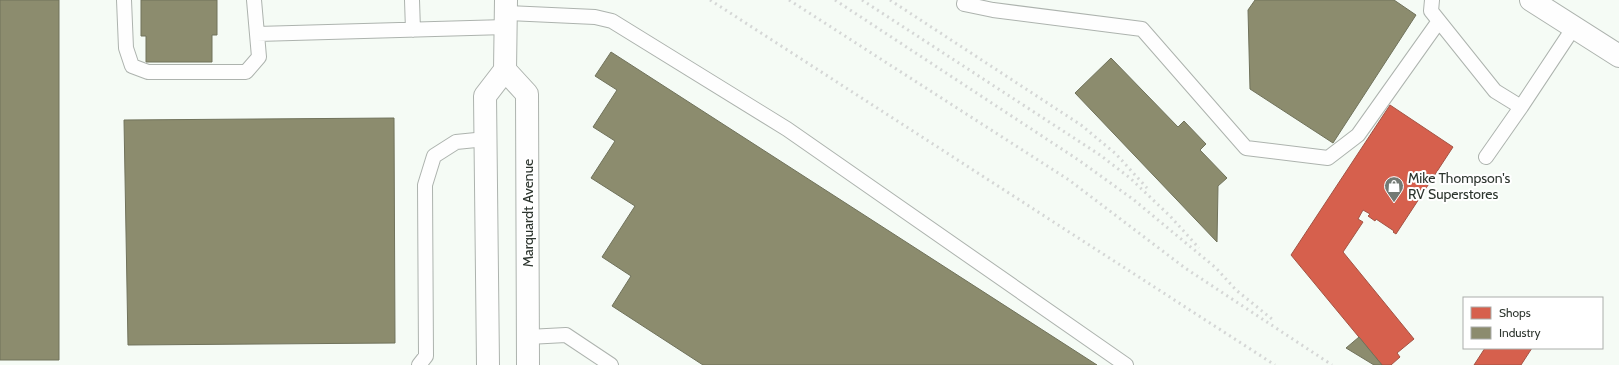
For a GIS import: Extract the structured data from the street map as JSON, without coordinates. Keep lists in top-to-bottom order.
{
  "streets": {
    "main road": ["Marquardt Avenue"]
  },
  "places": {
    "shop": ["Mike Thompson's RV Superstores"]
  },
  "legend": ["Shops", "Industry"]
}
